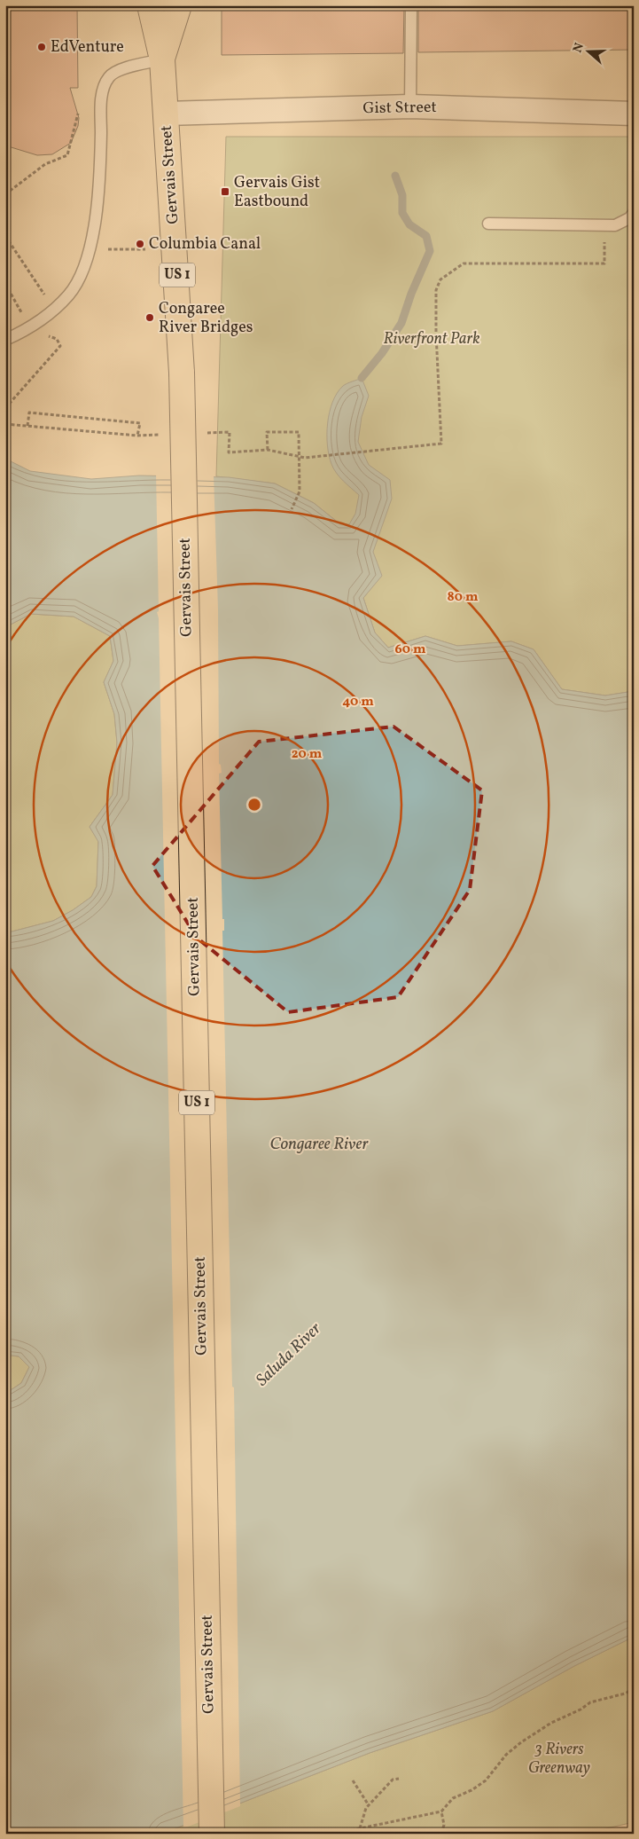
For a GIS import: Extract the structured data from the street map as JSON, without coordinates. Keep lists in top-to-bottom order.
{
  "streets": {
    "main road": ["Gervais Street", "US 1"],
    "street": ["Gist Street"]
  },
  "crossings": [
    ["Gist Street", "Gervais Street"]
  ],
  "water": ["Congaree River", "Saluda River"],
  "parks": ["Riverfront Park", "3 Rivers Greenway"],
  "places": {
    "other": ["EdVenture", "Columbia Canal", "Congaree River Bridges"],
    "transit": ["Gervais Gist Eastbound"]
  },
  "north": "left",
  "rings": [
    "80 m",
    "60 m",
    "40 m",
    "20 m"
  ]
}
